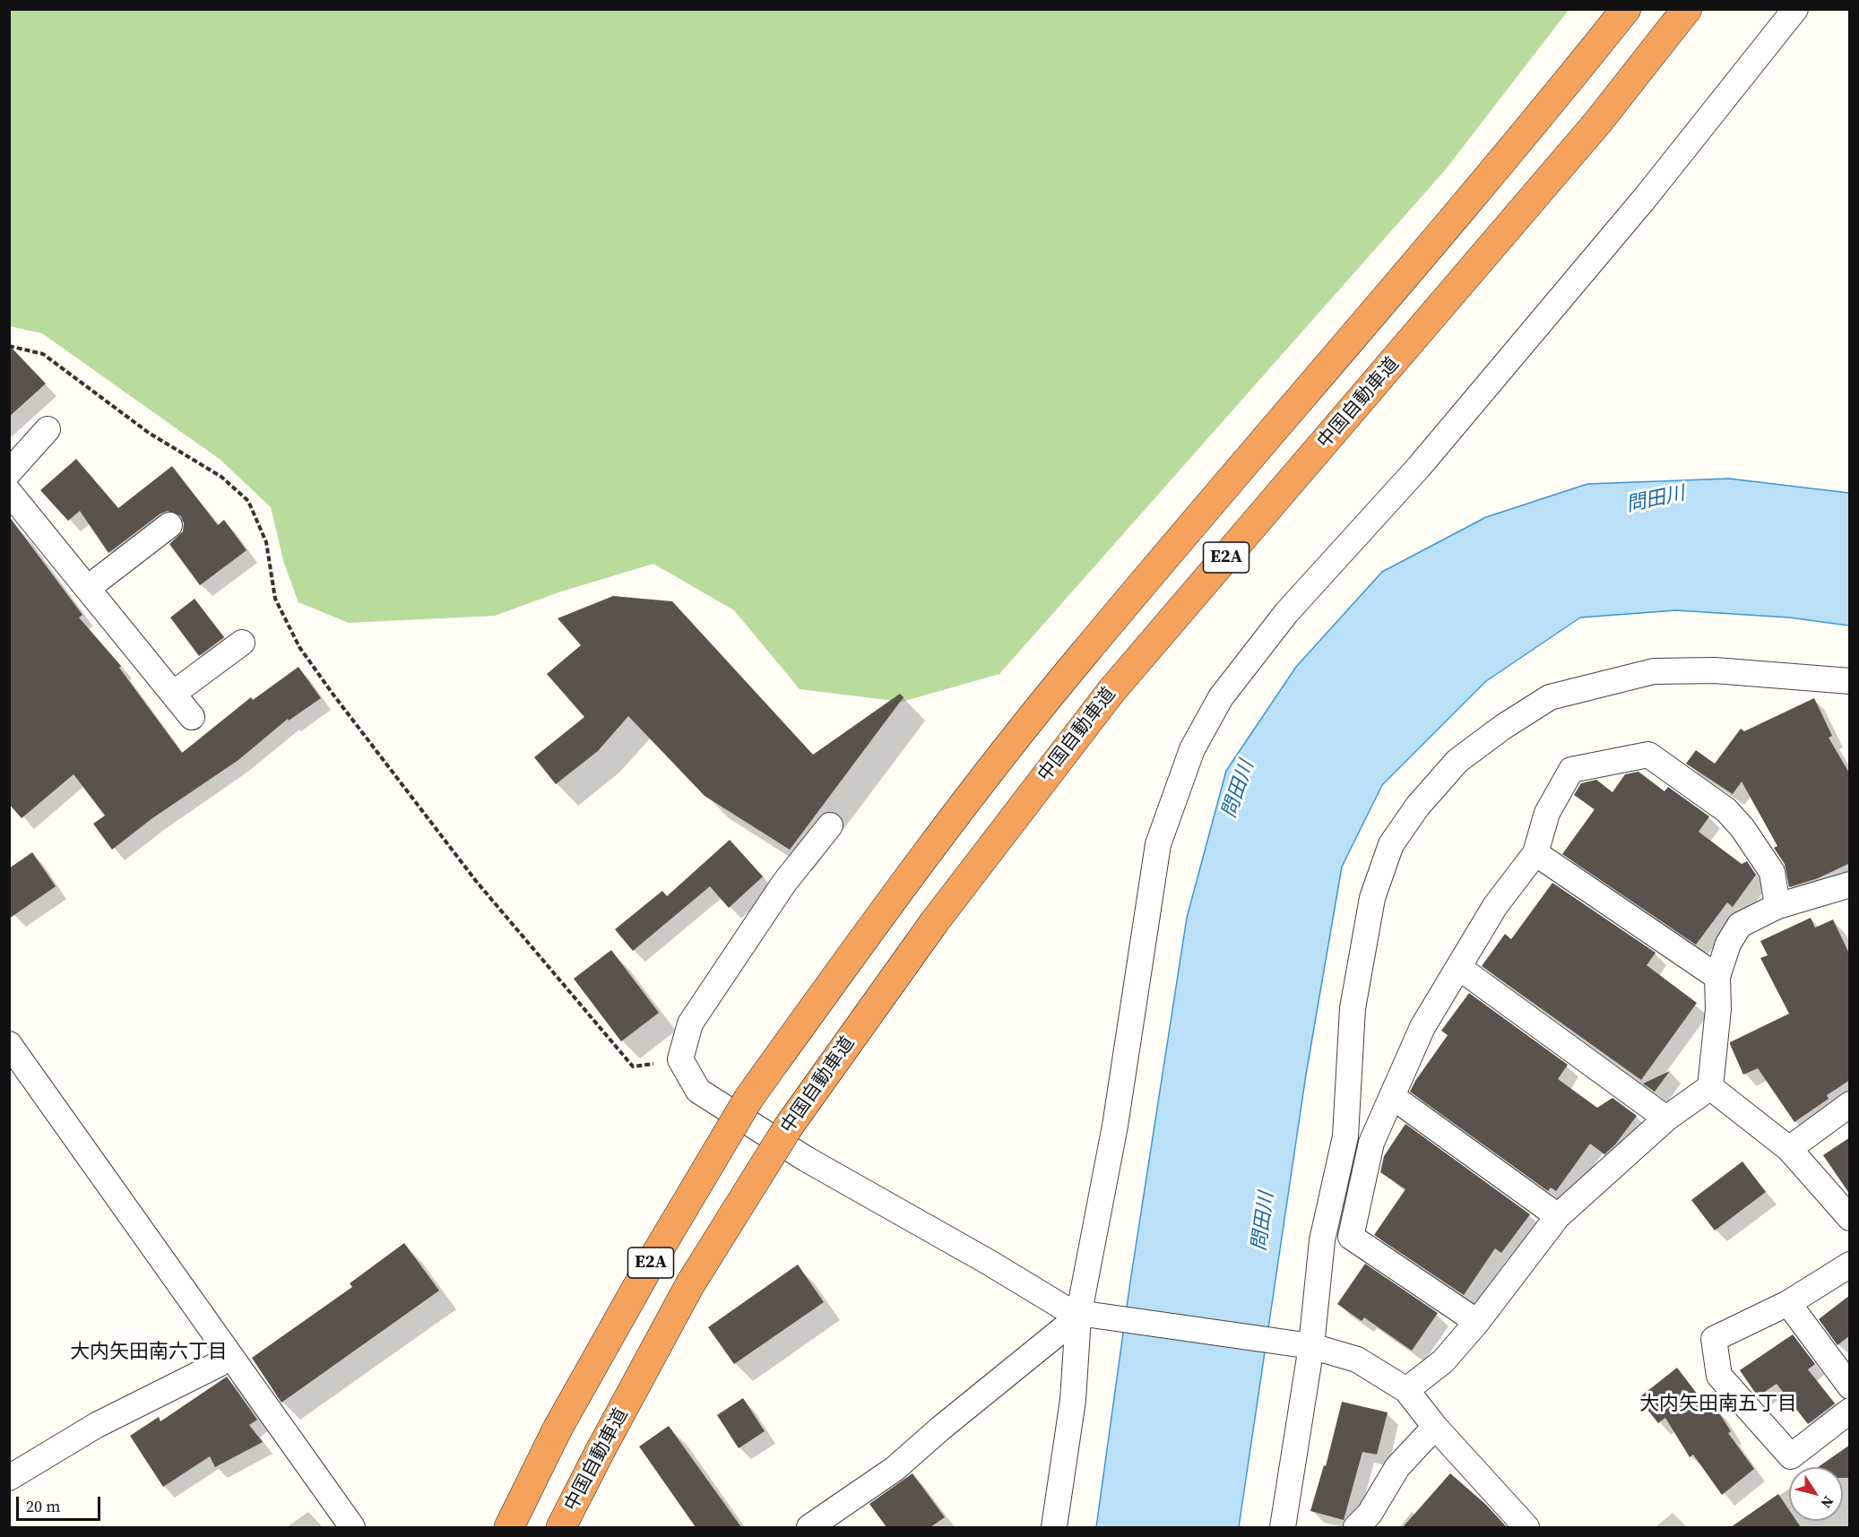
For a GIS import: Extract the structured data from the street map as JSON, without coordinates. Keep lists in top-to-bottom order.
{
  "streets": {
    "highway": ["中国自動車道", "E2A"]
  },
  "districts": ["大内矢田南六丁目", "大内矢田南五丁目"],
  "water": ["問田川"],
  "scale_bar": "20 m",
  "north": "bottom right"
}
